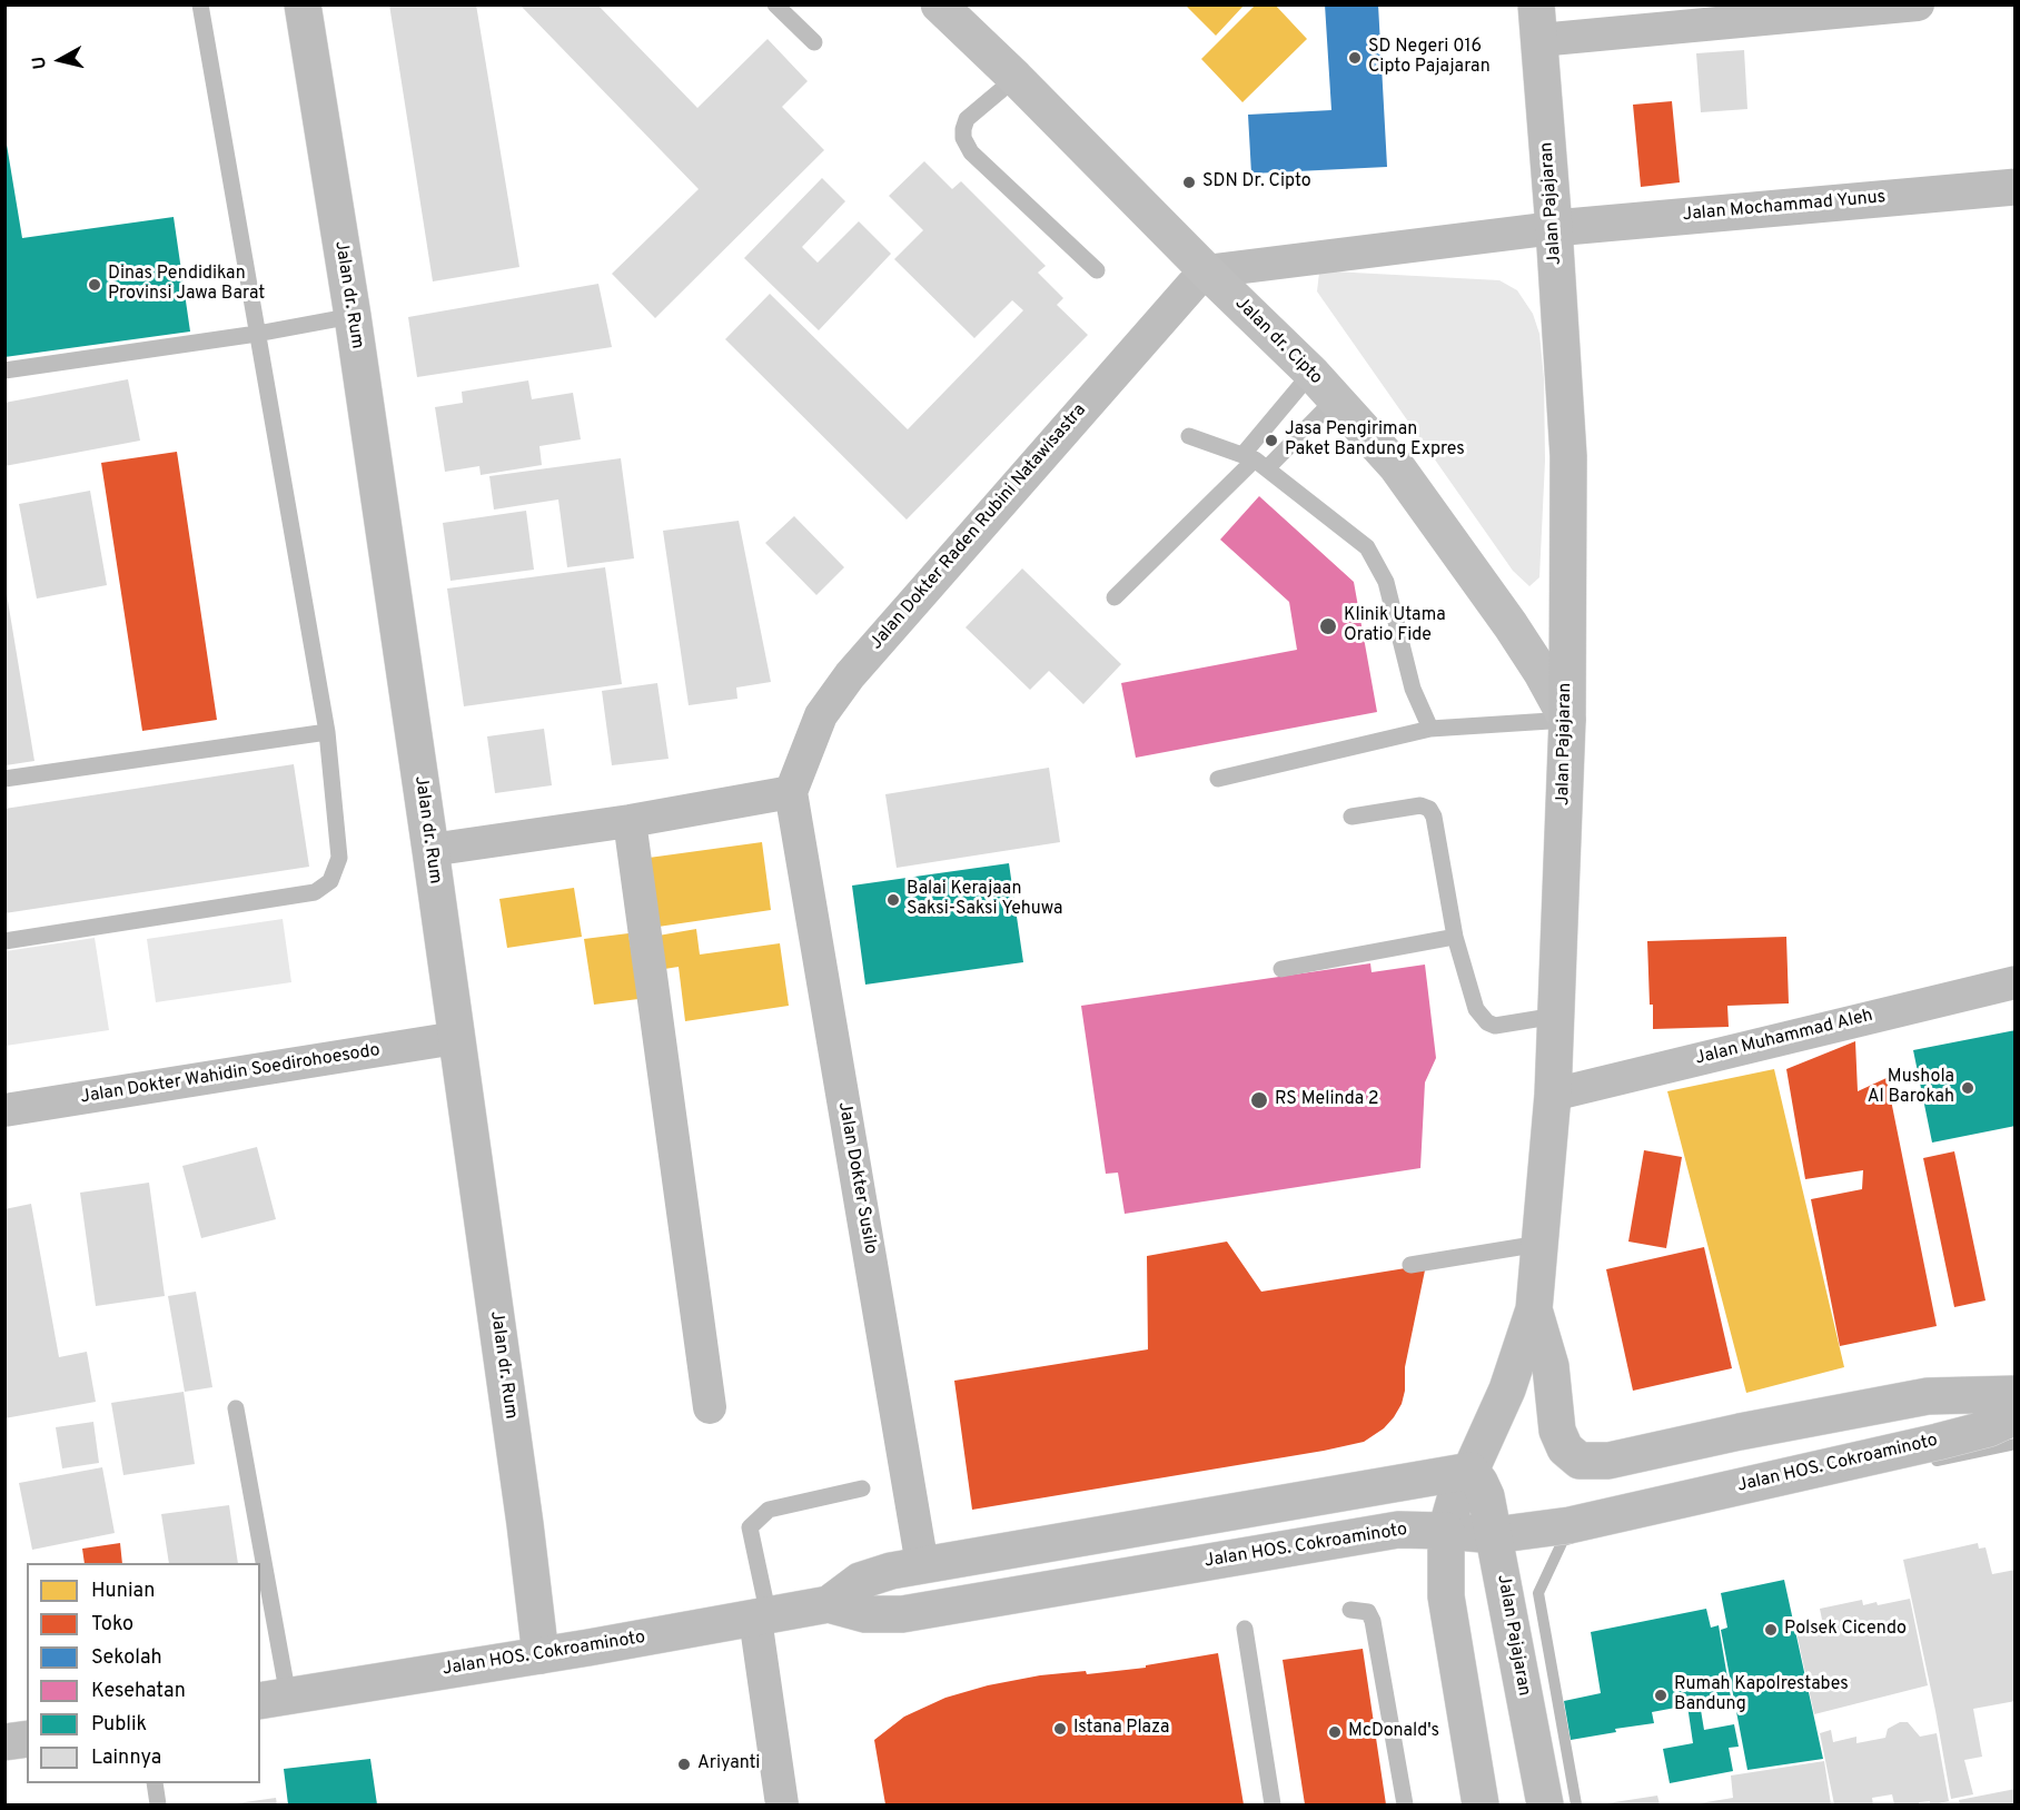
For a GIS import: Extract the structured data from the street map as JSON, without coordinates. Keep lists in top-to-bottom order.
{
  "streets": {
    "main road": [
      "Jalan Pajajaran",
      "Jalan Mochammad Yunus",
      "Jalan dr. Rum",
      "Jalan dr. Cipto",
      "Jalan HOS. Cokroaminoto"
    ],
    "street": [
      "Jalan Dokter Raden Rubini Natawisastra",
      "Jalan Muhammad Aleh",
      "Jalan Dokter Wahidin Soedirohoesodo",
      "Jalan Dokter Susilo"
    ]
  },
  "crossings": [
    ["Jalan Pajajaran", "Jalan Mochammad Yunus"],
    ["Jalan Pajajaran", "Jalan dr. Cipto"],
    ["Jalan Pajajaran", "Jalan Muhammad Aleh"],
    ["Jalan Pajajaran", "Jalan HOS. Cokroaminoto"],
    ["Jalan dr. Rum", "Jalan Dokter Wahidin Soedirohoesodo"],
    ["Jalan dr. Rum", "Jalan HOS. Cokroaminoto"],
    ["Jalan dr. Cipto", "Jalan Dokter Raden Rubini Natawisastra"],
    ["Jalan Dokter Raden Rubini Natawisastra", "Jalan Dokter Susilo"],
    ["Jalan Dokter Susilo", "Jalan HOS. Cokroaminoto"]
  ],
  "places": [
    "SD Negeri 016 Cipto Pajajaran",
    "SDN Dr. Cipto",
    "Dinas Pendidikan Provinsi Jawa Barat",
    "Jasa Pengiriman Paket Bandung Expres",
    "Klinik Utama Oratio Fide",
    "Balai Kerajaan Saksi-Saksi Yehuwa",
    "Mushola Al Barokah",
    "RS Melinda 2",
    "Polsek Cicendo",
    "Rumah Kapolrestabes Bandung",
    "Istana Plaza",
    "McDonald's",
    "Ariyanti"
  ],
  "legend": [
    "Hunian",
    "Toko",
    "Sekolah",
    "Kesehatan",
    "Publik",
    "Lainnya"
  ],
  "north": "left"
}
